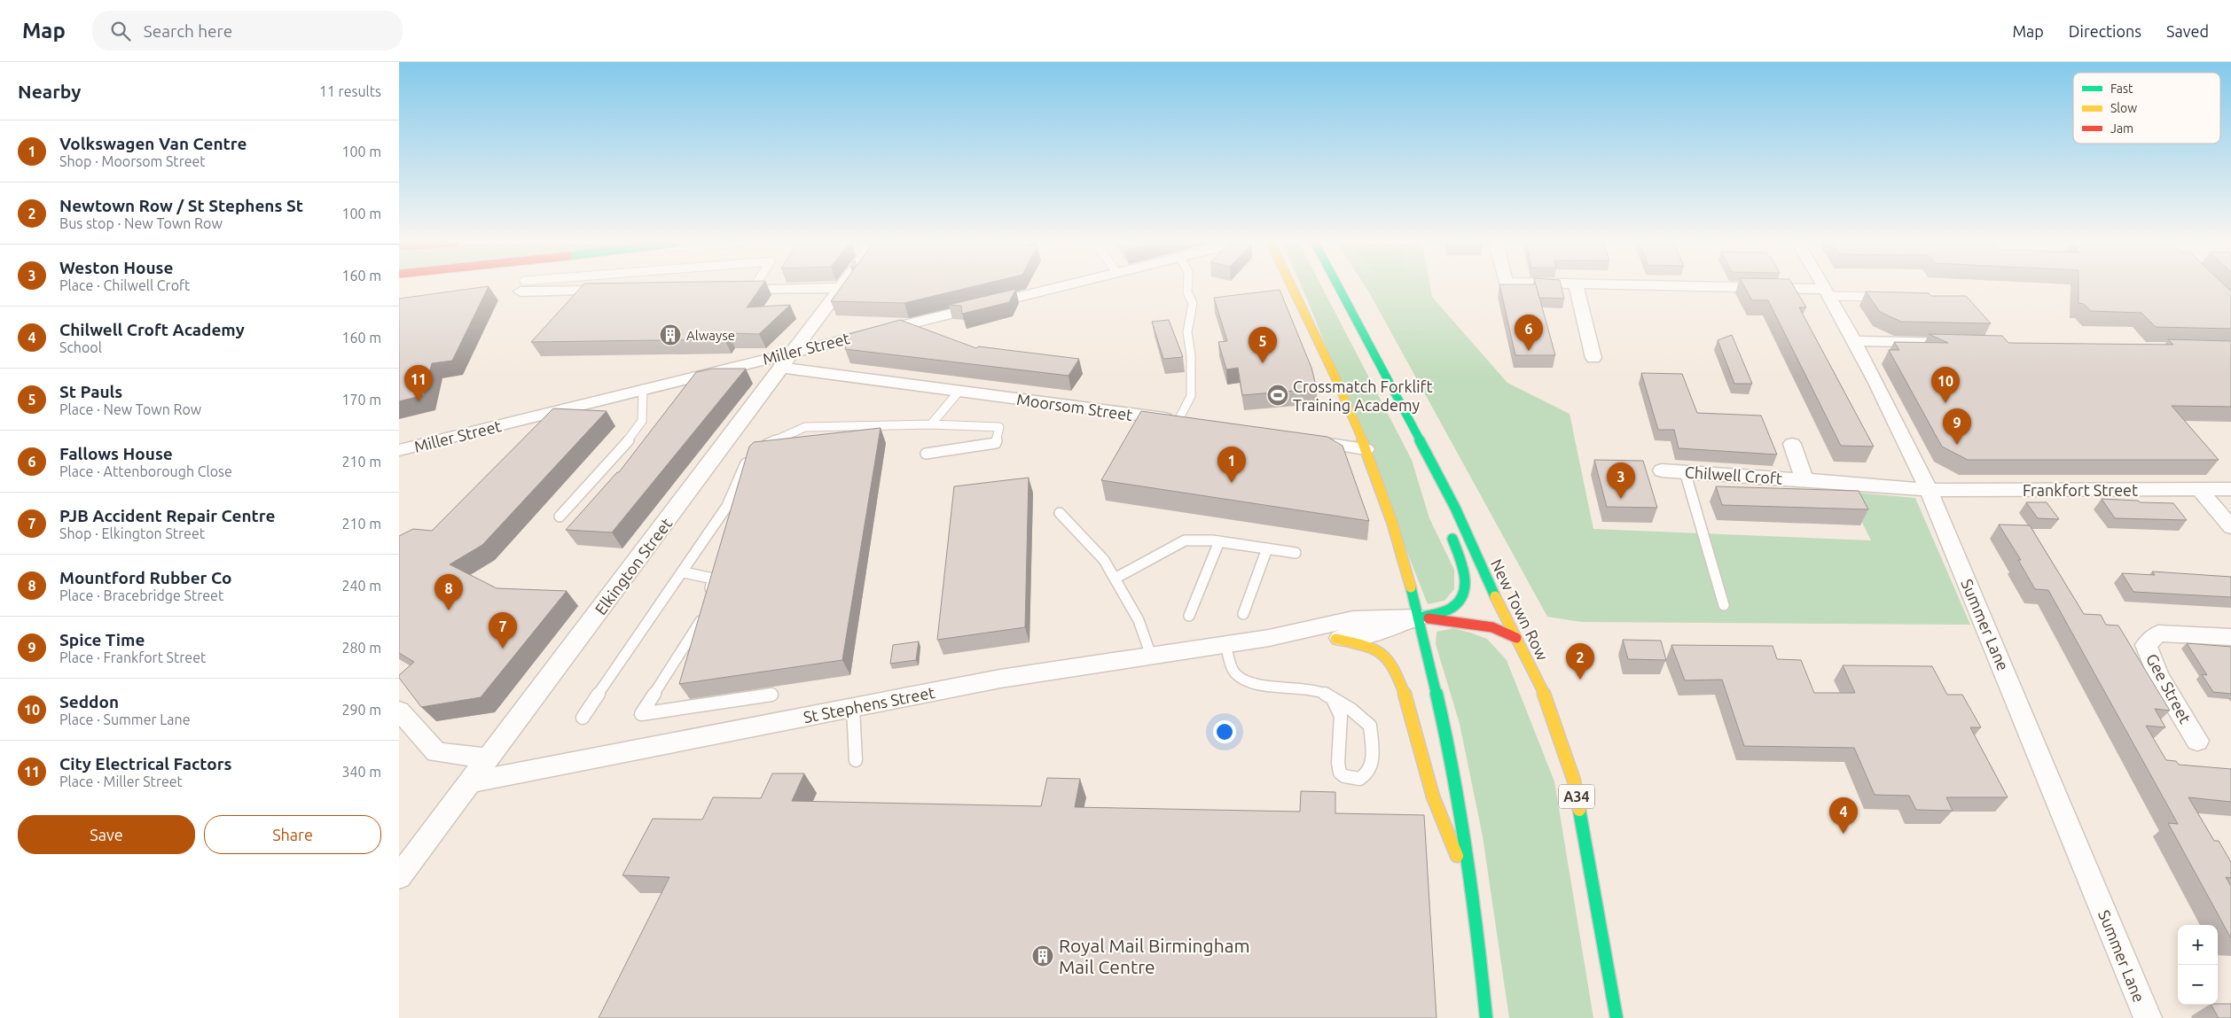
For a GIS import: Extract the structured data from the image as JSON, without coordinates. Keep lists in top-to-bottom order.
{
  "streets": {
    "highway": ["New Town Row", "A34"],
    "street": [
      "Miller Street",
      "Moorsom Street",
      "Chilwell Croft",
      "Frankfort Street",
      "Elkington Street",
      "Summer Lane",
      "Gee Street",
      "St Stephens Street"
    ]
  },
  "crossings": [
    ["Miller Street", "Elkington Street"],
    ["Moorsom Street", "Elkington Street"],
    ["Chilwell Croft", "Frankfort Street"],
    ["Chilwell Croft", "Summer Lane"],
    ["Frankfort Street", "Summer Lane"],
    ["Elkington Street", "St Stephens Street"]
  ],
  "places": {
    "building": ["Alwayse", "Royal Mail Birmingham Mail Centre"],
    "sports": ["Crossmatch Forklift Training Academy"]
  },
  "legend": ["Fast", "Slow", "Jam"],
  "page": {
    "header": "Map",
    "search": "Search here",
    "nav": ["Map", "Directions", "Saved"],
    "heading": ["Nearby", "11 results"],
    "list": [
      {
        "mark": "1",
        "name": "Volkswagen Van Centre",
        "note": "Shop · Moorsom Street",
        "value": "100 m"
      },
      {
        "mark": "2",
        "name": "Newtown Row / St Stephens St",
        "note": "Bus stop · New Town Row",
        "value": "100 m"
      },
      {
        "mark": "3",
        "name": "Weston House",
        "note": "Place · Chilwell Croft",
        "value": "160 m"
      },
      {
        "mark": "4",
        "name": "Chilwell Croft Academy",
        "note": "School",
        "value": "160 m"
      },
      {
        "mark": "5",
        "name": "St Pauls",
        "note": "Place · New Town Row",
        "value": "170 m"
      },
      {
        "mark": "6",
        "name": "Fallows House",
        "note": "Place · Attenborough Close",
        "value": "210 m"
      },
      {
        "mark": "7",
        "name": "PJB Accident Repair Centre",
        "note": "Shop · Elkington Street",
        "value": "210 m"
      },
      {
        "mark": "8",
        "name": "Mountford Rubber Co",
        "note": "Place · Bracebridge Street",
        "value": "240 m"
      },
      {
        "mark": "9",
        "name": "Spice Time",
        "note": "Place · Frankfort Street",
        "value": "280 m"
      },
      {
        "mark": "10",
        "name": "Seddon",
        "note": "Place · Summer Lane",
        "value": "290 m"
      },
      {
        "mark": "11",
        "name": "City Electrical Factors",
        "note": "Place · Miller Street",
        "value": "340 m"
      }
    ],
    "pins": [
      "6",
      "5",
      "11",
      "10",
      "9",
      "1",
      "3",
      "8",
      "7",
      "2",
      "4"
    ],
    "buttons": ["Save", "Share"],
    "map_buttons": ["+", "−"]
  }
}
